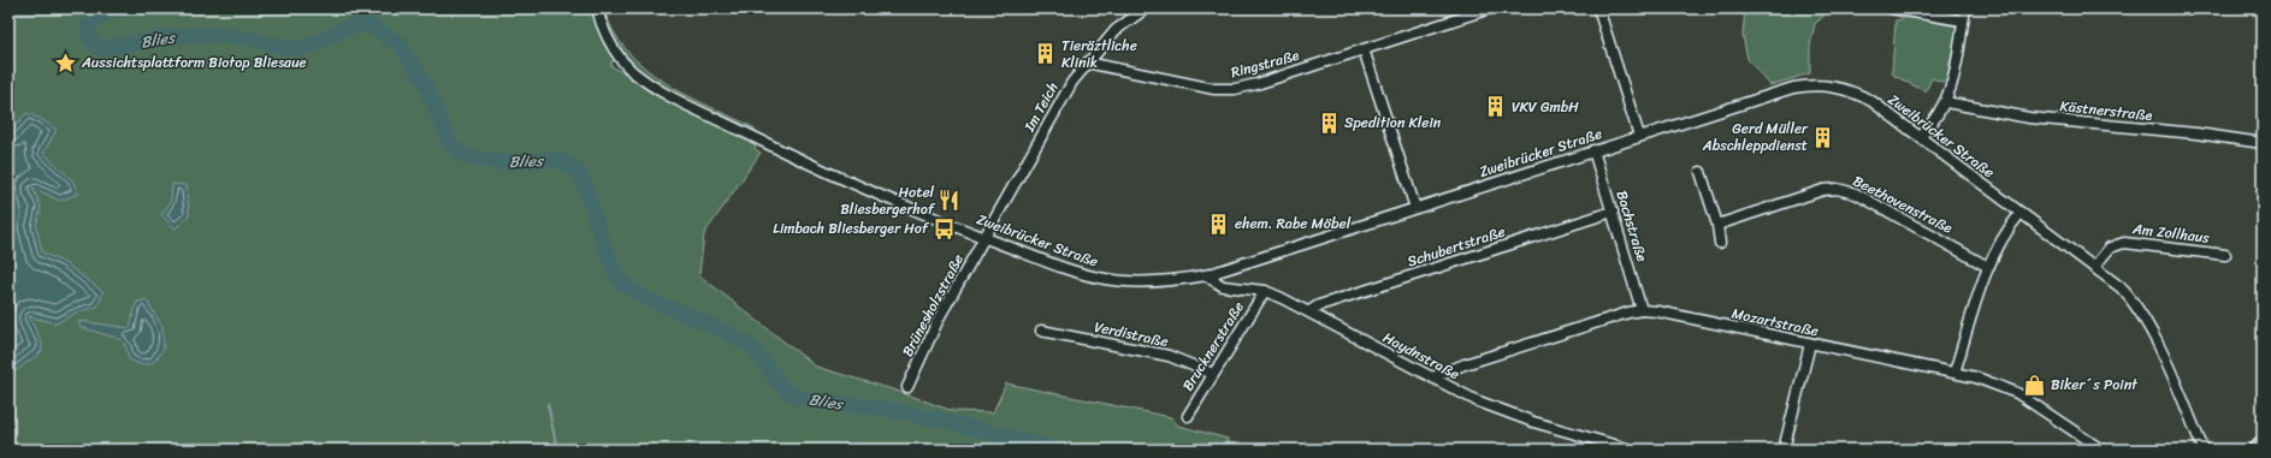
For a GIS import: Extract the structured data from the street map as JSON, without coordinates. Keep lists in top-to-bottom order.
{
  "streets": {
    "street": [
      "Ringstraße",
      "Im Teich",
      "Kästnerstraße",
      "Zweibrücker Straße",
      "Beethovenstraße",
      "Bachstraße",
      "Am Zollhaus",
      "Schubertstraße",
      "Brünesholzstraße",
      "Mozartstraße",
      "Verdistraße",
      "Brucknerstraße",
      "Haydnstraße"
    ]
  },
  "crossings": [
    ["Ringstraße", "Im Teich"],
    ["Im Teich", "Zweibrücker Straße"],
    ["Im Teich", "Brünesholzstraße"],
    ["Zweibrücker Straße", "Bachstraße"],
    ["Zweibrücker Straße", "Am Zollhaus"],
    ["Zweibrücker Straße", "Brünesholzstraße"],
    ["Zweibrücker Straße", "Haydnstraße"],
    ["Bachstraße", "Schubertstraße"],
    ["Bachstraße", "Mozartstraße"],
    ["Schubertstraße", "Haydnstraße"],
    ["Mozartstraße", "Haydnstraße"],
    ["Verdistraße", "Brucknerstraße"],
    ["Brucknerstraße", "Haydnstraße"]
  ],
  "water": ["Blies"],
  "places": {
    "building": [
      "Tieräztliche Klinik",
      "VKV GmbH",
      "Spedition Klein",
      "Gerd Müller Abschleppdienst",
      "ehem. Rabe Möbel"
    ],
    "place": ["Aussichtsplattform Biotop Bliesaue"],
    "restaurant": ["Hotel Bliesbergerhof"],
    "bus stop": ["Limbach Bliesberger Hof"],
    "shop": ["Biker´s Point"]
  }
}
